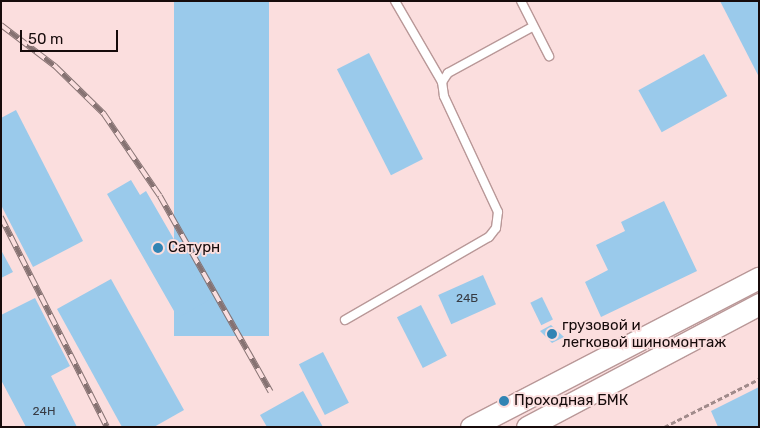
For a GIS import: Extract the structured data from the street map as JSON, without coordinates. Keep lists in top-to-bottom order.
{
  "places": ["Сатурн", "грузовой и легковой шиномонтаж", "Проходная БМК"],
  "house_numbers": ["24Б", "24Н"],
  "scale_bar": "50 m"
}
